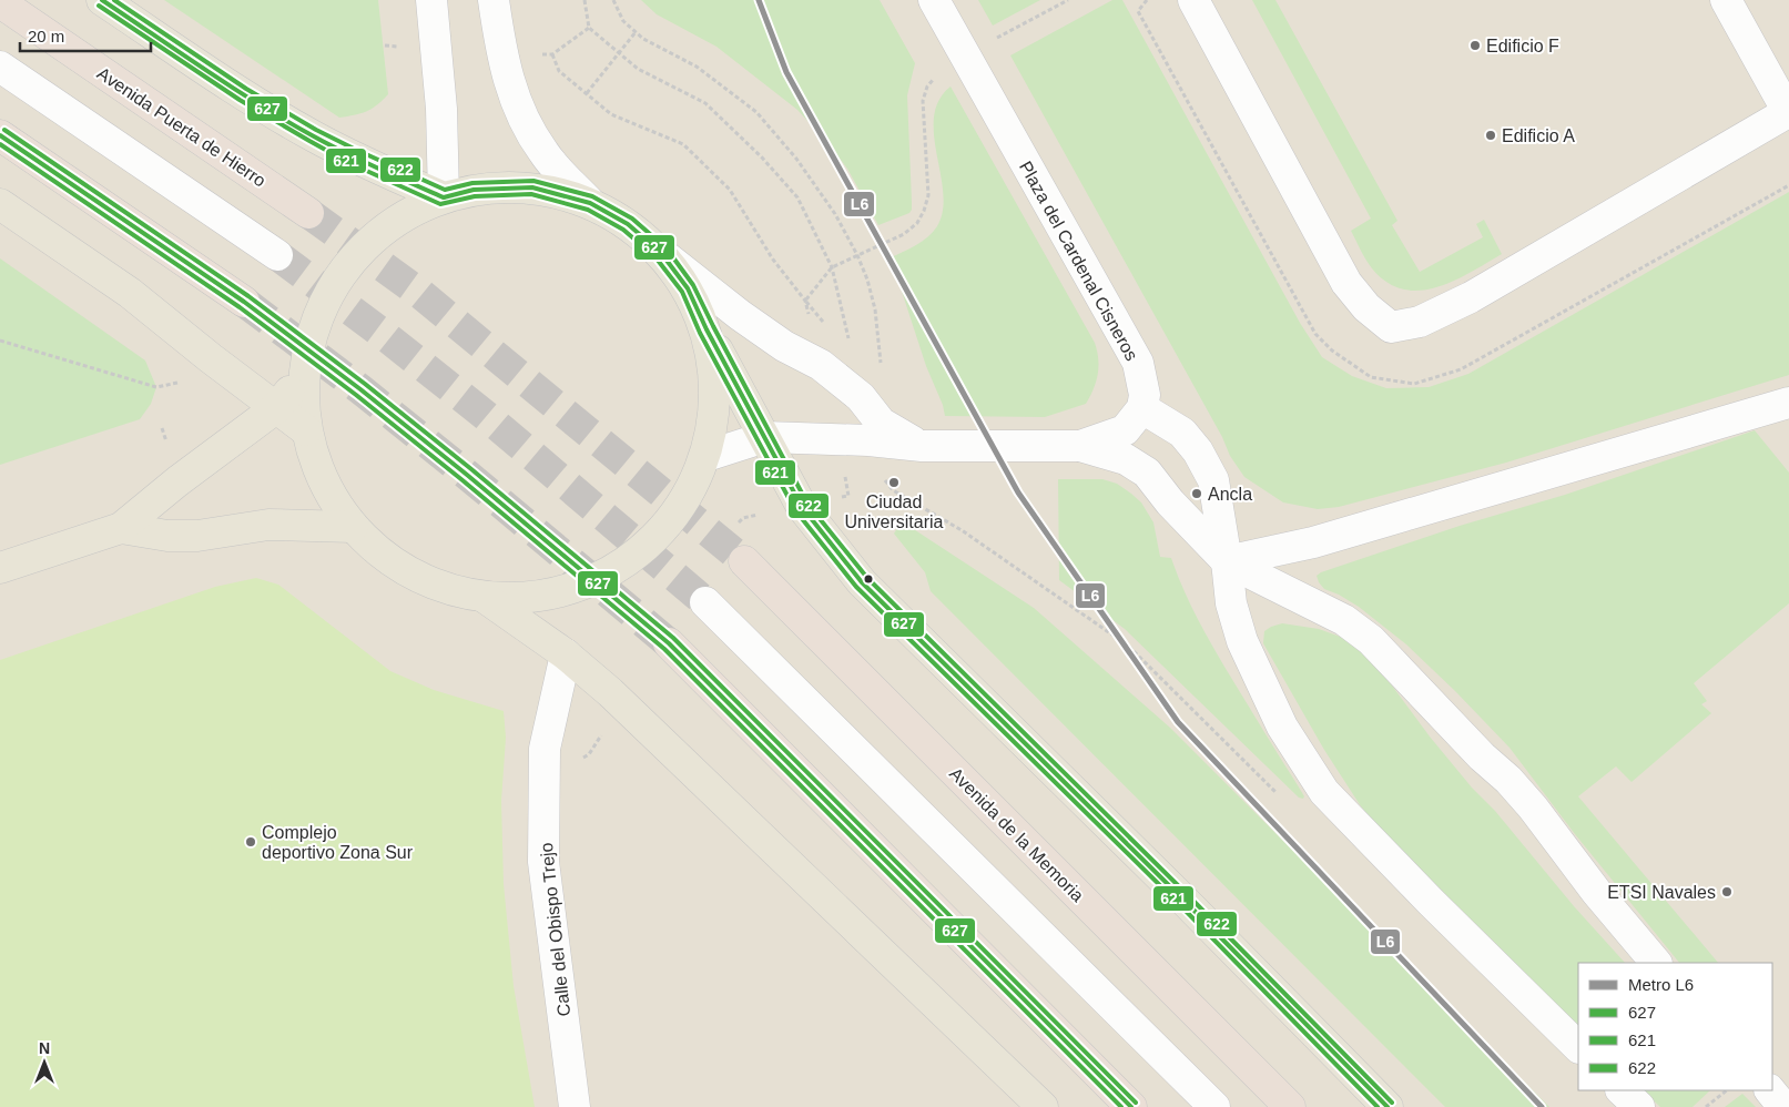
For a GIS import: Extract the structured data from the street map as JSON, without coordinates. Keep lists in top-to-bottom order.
{
  "streets": {
    "highway": ["Avenida Puerta de Hierro", "Avenida de la Memoria"],
    "street": ["Plaza del Cardenal Cisneros", "Calle del Obispo Trejo"]
  },
  "places": [
    "Edificio F",
    "Edificio A",
    "Ciudad Universitaria",
    "Ancla",
    "Complejo deportivo Zona Sur",
    "ETSI Navales"
  ],
  "lines": [
    "metro line L6",
    "transit line 627",
    "transit line 622",
    "transit line 621"
  ],
  "legend": [
    "Metro L6",
    "627",
    "621",
    "622"
  ],
  "scale_bar": "20 m",
  "north": "top"
}
